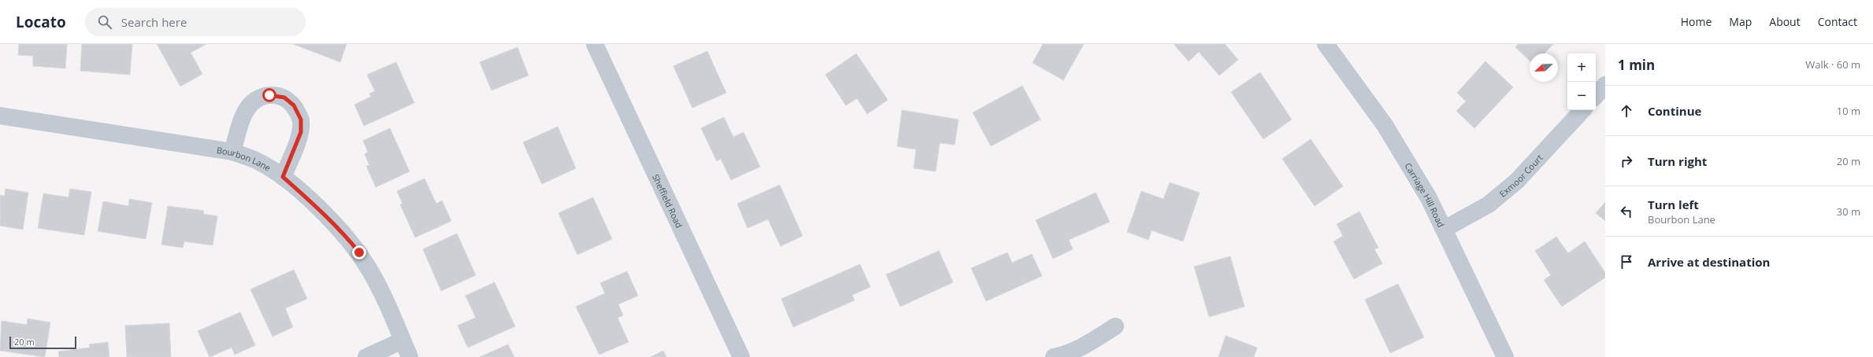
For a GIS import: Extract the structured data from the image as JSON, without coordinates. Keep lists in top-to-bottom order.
{
  "streets": {
    "street": [
      "Bourbon Lane",
      "Exmoor Court",
      "Carriage Hill Road",
      "Sheffield Road"
    ]
  },
  "crossings": [
    ["Exmoor Court", "Carriage Hill Road"]
  ],
  "scale_bar": "20 m",
  "north": "bottom left",
  "page": {
    "header": "Locato",
    "search": "Search here",
    "nav": [
      "Home",
      "Map",
      "About",
      "Contact"
    ],
    "heading": ["1 min", "Walk · 60 m"],
    "map_buttons": ["+", "−"],
    "list": [
      ["Continue", "10 m"],
      ["Turn right", "20 m"],
      ["Turn left", "Bourbon Lane", "30 m"],
      "Arrive at destination"
    ],
    "scale": "20 m"
  }
}
